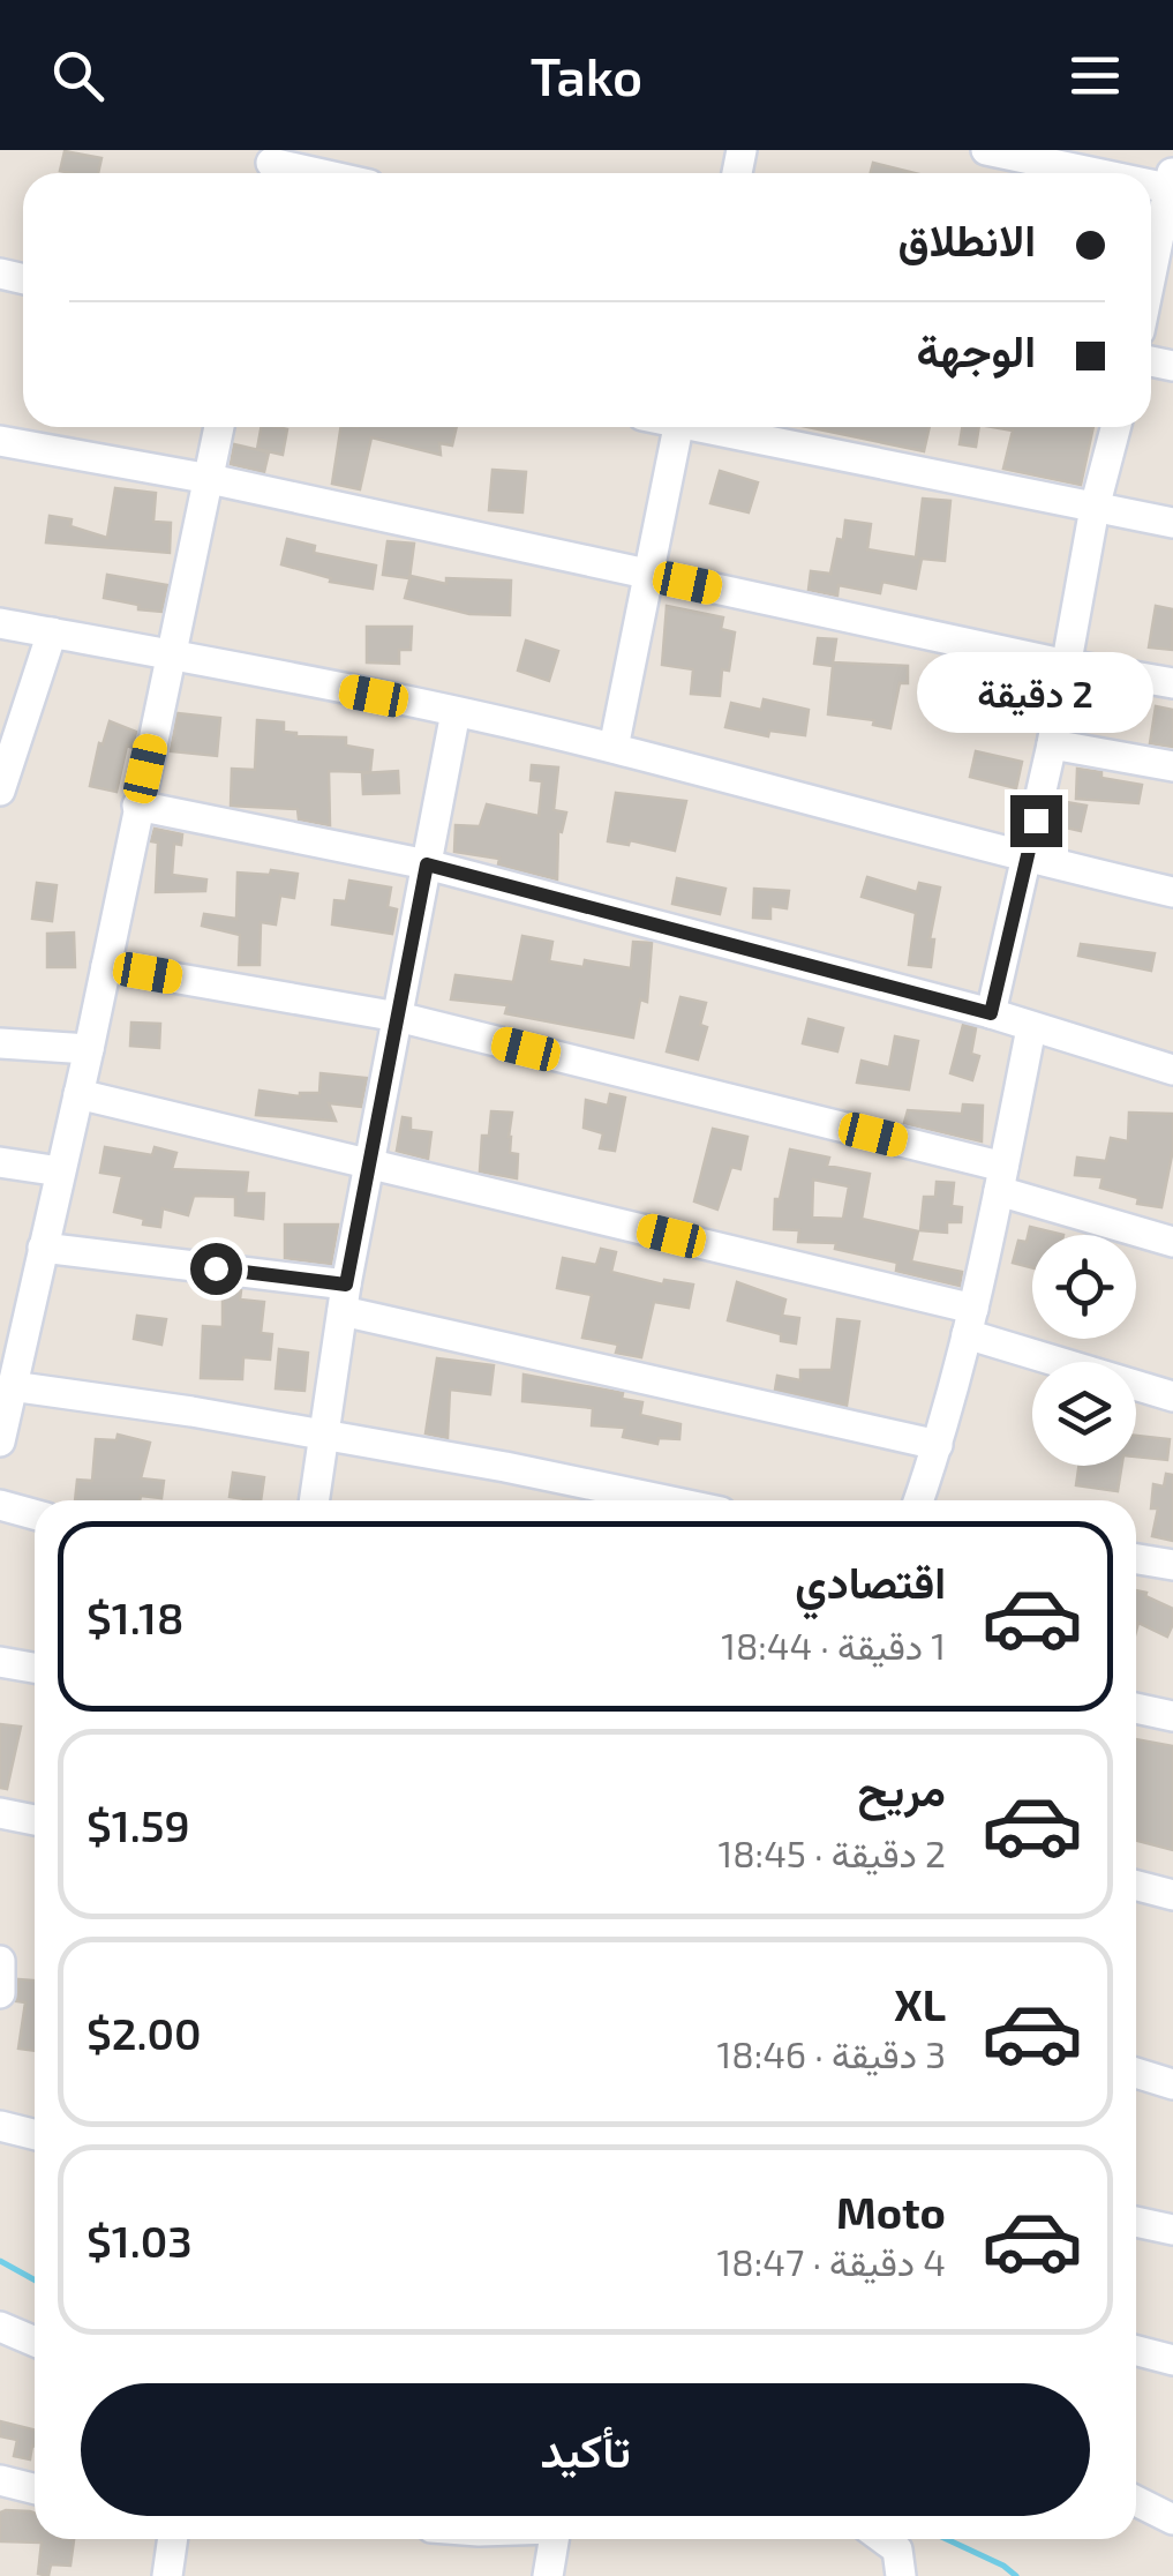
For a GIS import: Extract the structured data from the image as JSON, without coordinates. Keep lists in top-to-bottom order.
{
  "page": {
    "header": "Tako",
    "banner": ["الانطلاق", "الوجهة"],
    "bubble": "2 دقيقة",
    "list": [
      {
        "name": "اقتصادي",
        "note": "1 دقيقة · 18:44",
        "value": "$1.18"
      },
      {
        "name": "مريح",
        "note": "2 دقيقة · 18:45",
        "value": "$1.59"
      },
      {
        "name": "XL",
        "note": "3 دقيقة · 18:46",
        "value": "$2.00"
      },
      {
        "name": "Moto",
        "note": "4 دقيقة · 18:47",
        "value": "$1.03"
      }
    ],
    "buttons": "تأكيد"
  }
}
